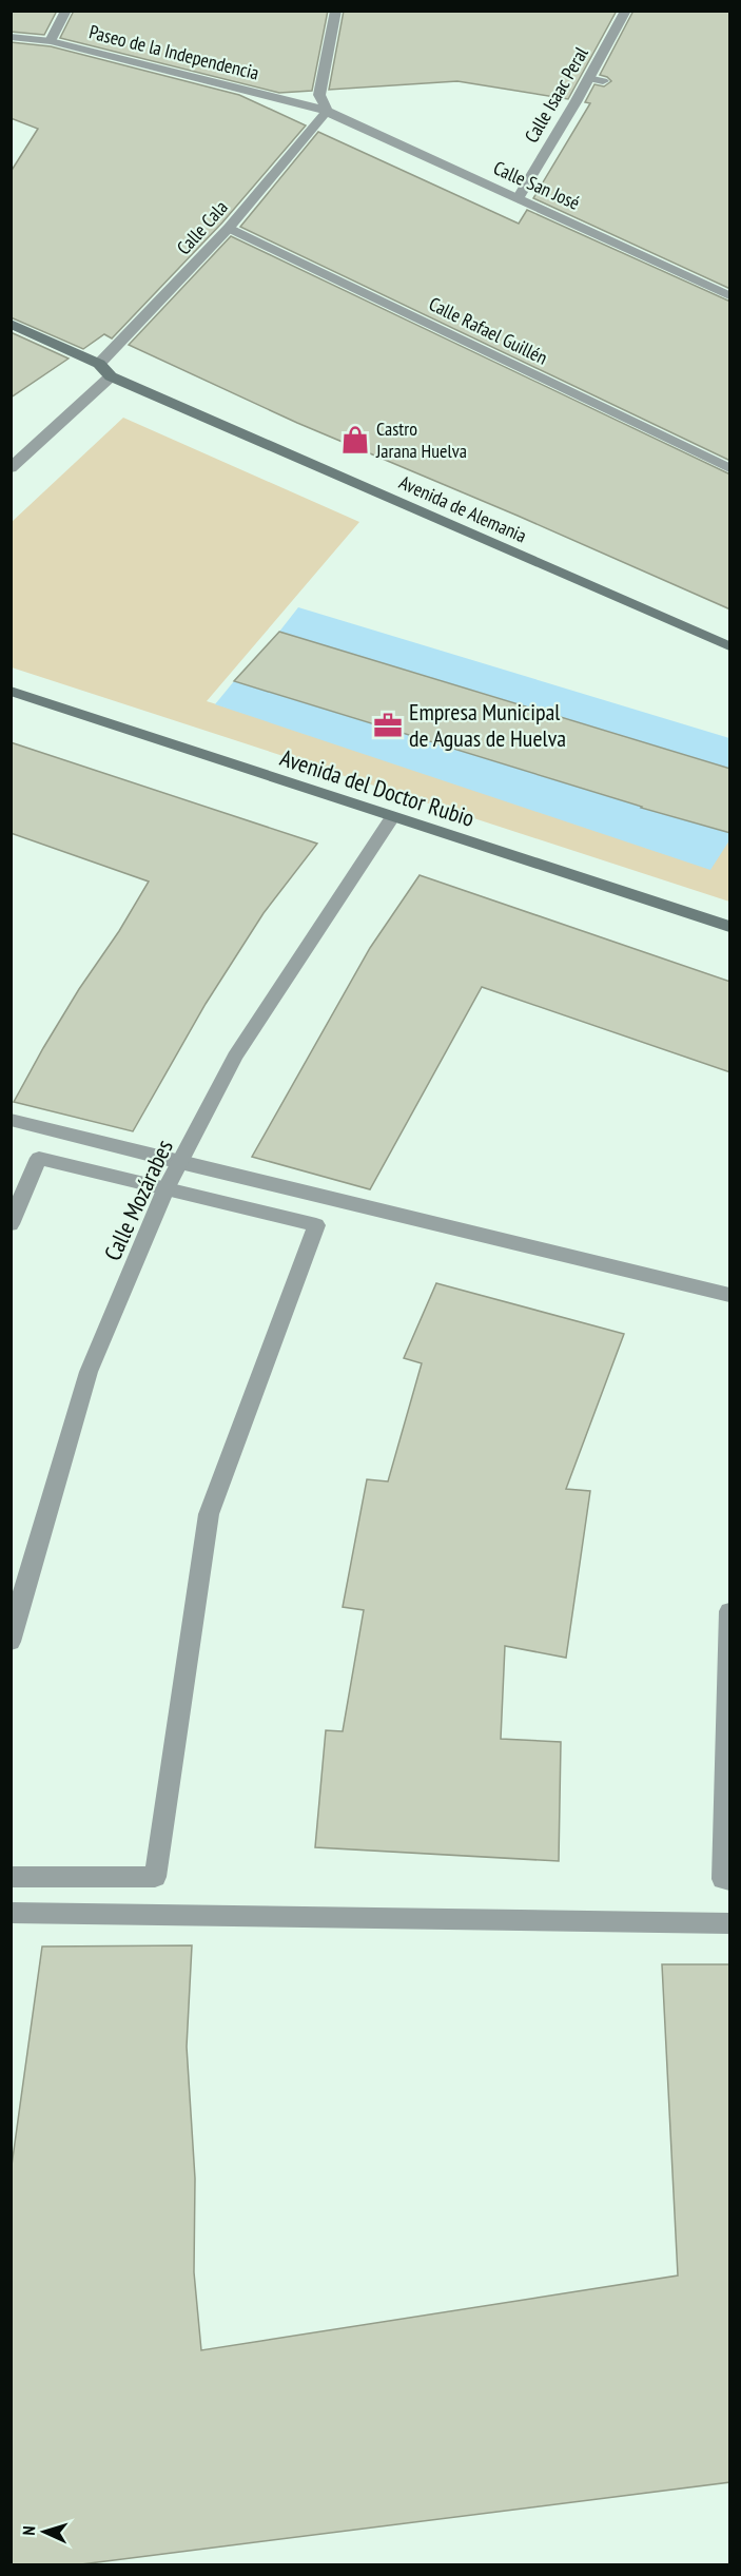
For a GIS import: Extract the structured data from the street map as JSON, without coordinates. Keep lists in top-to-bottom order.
{
  "streets": {
    "main road": ["Avenida de Alemania", "Avenida del Doctor Rubio"],
    "street": [
      "Paseo de la Independencia",
      "Calle Isaac Peral",
      "Calle San José",
      "Calle Cala",
      "Calle Rafael Guillén",
      "Calle Mozárabes"
    ]
  },
  "crossings": [
    ["Paseo de la Independencia", "Calle San José"],
    ["Paseo de la Independencia", "Calle Cala"],
    ["Calle Isaac Peral", "Calle San José"],
    ["Calle San José", "Calle Cala"],
    ["Calle Cala", "Calle Rafael Guillén"],
    ["Calle Cala", "Avenida de Alemania"],
    ["Avenida del Doctor Rubio", "Calle Mozárabes"]
  ],
  "places": {
    "shop": ["Castro Jarana Huelva"],
    "office": ["Empresa Municipal de Aguas de Huelva"]
  },
  "north": "left"
}
